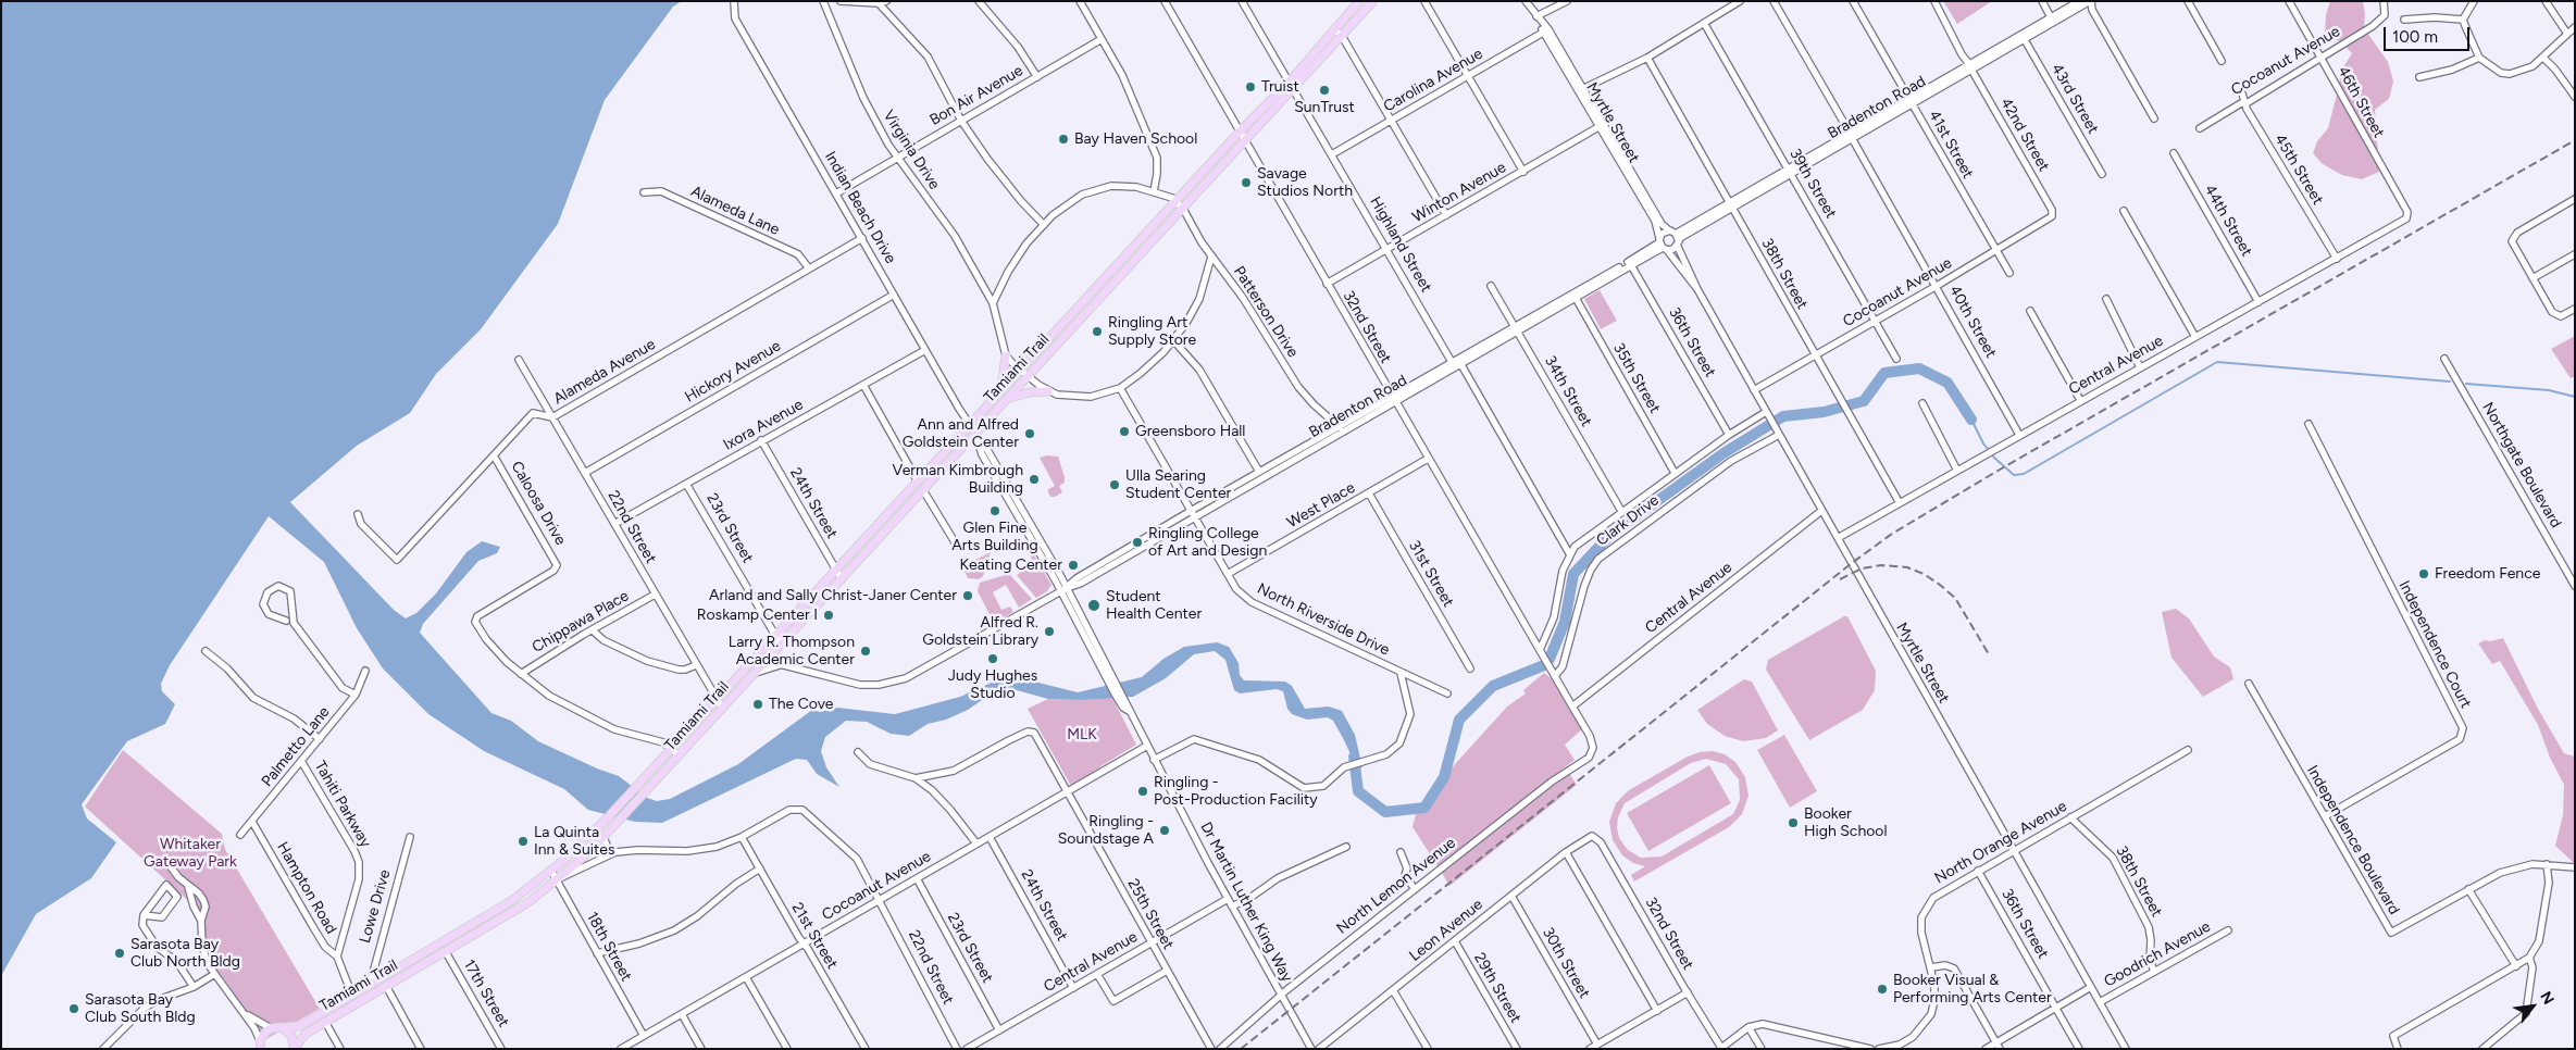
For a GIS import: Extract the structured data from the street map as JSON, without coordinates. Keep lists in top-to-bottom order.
{
  "streets": {
    "main road": ["Tamiami Trail"],
    "street": [
      "Cocoanut Avenue",
      "Carolina Avenue",
      "Bon Air Avenue",
      "43rd Street",
      "46th Street",
      "Bradenton Road",
      "Myrtle Street",
      "42nd Street",
      "41st Street",
      "Virginia Drive",
      "45th Street",
      "39th Street",
      "Winton Avenue",
      "Indian Beach Drive",
      "Alameda Lane",
      "44th Street",
      "Highland Street",
      "38th Street",
      "Patterson Drive",
      "40th Street",
      "32nd Street",
      "36th Street",
      "Central Avenue",
      "Alameda Avenue",
      "Hickory Avenue",
      "35th Street",
      "34th Street",
      "Ixora Avenue",
      "Northgate Boulevard",
      "Caloosa Drive",
      "24th Street",
      "West Place",
      "Clark Drive",
      "22nd Street",
      "23rd Street",
      "31st Street",
      "North Riverside Drive",
      "Chippawa Place",
      "Independence Court",
      "Palmetto Lane",
      "Tahiti Parkway",
      "Independence Boulevard",
      "North Orange Avenue",
      "North Lemon Avenue",
      "Hampton Road",
      "Dr Martin Luther King Way",
      "Lowe Drive",
      "25th Street",
      "Leon Avenue",
      "21st Street",
      "18th Street",
      "Goodrich Avenue",
      "30th Street",
      "29th Street",
      "17th Street"
    ]
  },
  "crossings": [
    ["Cocoanut Avenue", "46th Street"],
    ["Cocoanut Avenue", "Myrtle Street"],
    ["Cocoanut Avenue", "42nd Street"],
    ["Cocoanut Avenue", "41st Street"],
    ["Cocoanut Avenue", "45th Street"],
    ["Cocoanut Avenue", "39th Street"],
    ["Cocoanut Avenue", "38th Street"],
    ["Cocoanut Avenue", "40th Street"],
    ["Cocoanut Avenue", "24th Street"],
    ["Cocoanut Avenue", "22nd Street"],
    ["Cocoanut Avenue", "23rd Street"],
    ["Cocoanut Avenue", "Dr Martin Luther King Way"],
    ["Cocoanut Avenue", "25th Street"],
    ["Cocoanut Avenue", "21st Street"],
    ["Cocoanut Avenue", "18th Street"],
    ["Carolina Avenue", "Myrtle Street"],
    ["Carolina Avenue", "Highland Street"],
    ["Bon Air Avenue", "Virginia Drive"],
    ["Bon Air Avenue", "Indian Beach Drive"],
    ["43rd Street", "Bradenton Road"],
    ["46th Street", "Central Avenue"],
    ["Bradenton Road", "Myrtle Street"],
    ["Bradenton Road", "42nd Street"],
    ["Bradenton Road", "41st Street"],
    ["Bradenton Road", "39th Street"],
    ["Bradenton Road", "Highland Street"],
    ["Bradenton Road", "38th Street"],
    ["Bradenton Road", "Patterson Drive"],
    ["Bradenton Road", "40th Street"],
    ["Bradenton Road", "32nd Street"],
    ["Bradenton Road", "36th Street"],
    ["Bradenton Road", "Tamiami Trail"],
    ["Bradenton Road", "35th Street"],
    ["Bradenton Road", "34th Street"],
    ["Bradenton Road", "North Riverside Drive"],
    ["Bradenton Road", "Dr Martin Luther King Way"],
    ["Myrtle Street", "Winton Avenue"],
    ["Myrtle Street", "Central Avenue"],
    ["Myrtle Street", "Clark Drive"],
    ["Myrtle Street", "North Orange Avenue"],
    ["Myrtle Street", "Goodrich Avenue"],
    ["45th Street", "Central Avenue"],
    ["Winton Avenue", "Highland Street"],
    ["Winton Avenue", "32nd Street"],
    ["Indian Beach Drive", "Tamiami Trail"],
    ["Indian Beach Drive", "Alameda Avenue"],
    ["Indian Beach Drive", "Hickory Avenue"],
    ["Indian Beach Drive", "Ixora Avenue"],
    ["Indian Beach Drive", "Dr Martin Luther King Way"],
    ["Alameda Lane", "Alameda Avenue"],
    ["44th Street", "Central Avenue"],
    ["Highland Street", "Tamiami Trail"],
    ["38th Street", "Central Avenue"],
    ["38th Street", "North Orange Avenue"],
    ["38th Street", "Goodrich Avenue"],
    ["Patterson Drive", "Tamiami Trail"],
    ["40th Street", "Central Avenue"],
    ["32nd Street", "Central Avenue"],
    ["32nd Street", "Tamiami Trail"],
    ["32nd Street", "West Place"],
    ["32nd Street", "Clark Drive"],
    ["32nd Street", "North Lemon Avenue"],
    ["32nd Street", "Leon Avenue"],
    ["36th Street", "North Orange Avenue"],
    ["36th Street", "Goodrich Avenue"],
    ["Central Avenue", "24th Street"],
    ["Central Avenue", "23rd Street"],
    ["Central Avenue", "Dr Martin Luther King Way"],
    ["Central Avenue", "25th Street"],
    ["Tamiami Trail", "24th Street"],
    ["Tamiami Trail", "22nd Street"],
    ["Tamiami Trail", "23rd Street"],
    ["Tamiami Trail", "Hampton Road"],
    ["Tamiami Trail", "Dr Martin Luther King Way"],
    ["Tamiami Trail", "Lowe Drive"],
    ["Tamiami Trail", "18th Street"],
    ["Tamiami Trail", "17th Street"],
    ["Alameda Avenue", "Caloosa Drive"],
    ["Alameda Avenue", "22nd Street"],
    ["Hickory Avenue", "22nd Street"],
    ["Ixora Avenue", "24th Street"],
    ["Ixora Avenue", "22nd Street"],
    ["Ixora Avenue", "23rd Street"],
    ["Caloosa Drive", "Chippawa Place"],
    ["West Place", "31st Street"],
    ["West Place", "North Riverside Drive"],
    ["22nd Street", "Chippawa Place"],
    ["22nd Street", "21st Street"],
    ["Independence Court", "Independence Boulevard"],
    ["Palmetto Lane", "Tahiti Parkway"],
    ["Palmetto Lane", "Hampton Road"],
    ["Tahiti Parkway", "Hampton Road"],
    ["North Lemon Avenue", "Dr Martin Luther King Way"],
    ["Leon Avenue", "30th Street"],
    ["Leon Avenue", "29th Street"]
  ],
  "parks": ["MLK", "Whitaker Gateway Park"],
  "places": [
    "Truist",
    "SunTrust",
    "Bay Haven School",
    "Savage Studios North",
    "Ringling Art Supply Store",
    "Greensboro Hall",
    "Ann and Alfred Goldstein Center",
    "Verman Kimbrough Building",
    "Ulla Searing Student Center",
    "Glen Fine Arts Building",
    "Ringling College of Art and Design",
    "Keating Center",
    "Freedom Fence",
    "Arland and Sally Christ-Janer Center",
    "Student Health Center",
    "Roskamp Center I",
    "Alfred R. Goldstein Library",
    "Larry R. Thompson Academic Center",
    "Judy Hughes Studio",
    "The Cove",
    "Ringling - Post-Production Facility",
    "Booker High School",
    "Ringling - Soundstage A",
    "La Quinta Inn & Suites",
    "Sarasota Bay Club North Bldg",
    "Booker Visual & Performing Arts Center",
    "Sarasota Bay Club South Bldg"
  ],
  "scale_bar": "100 m",
  "north": "top right"
}
